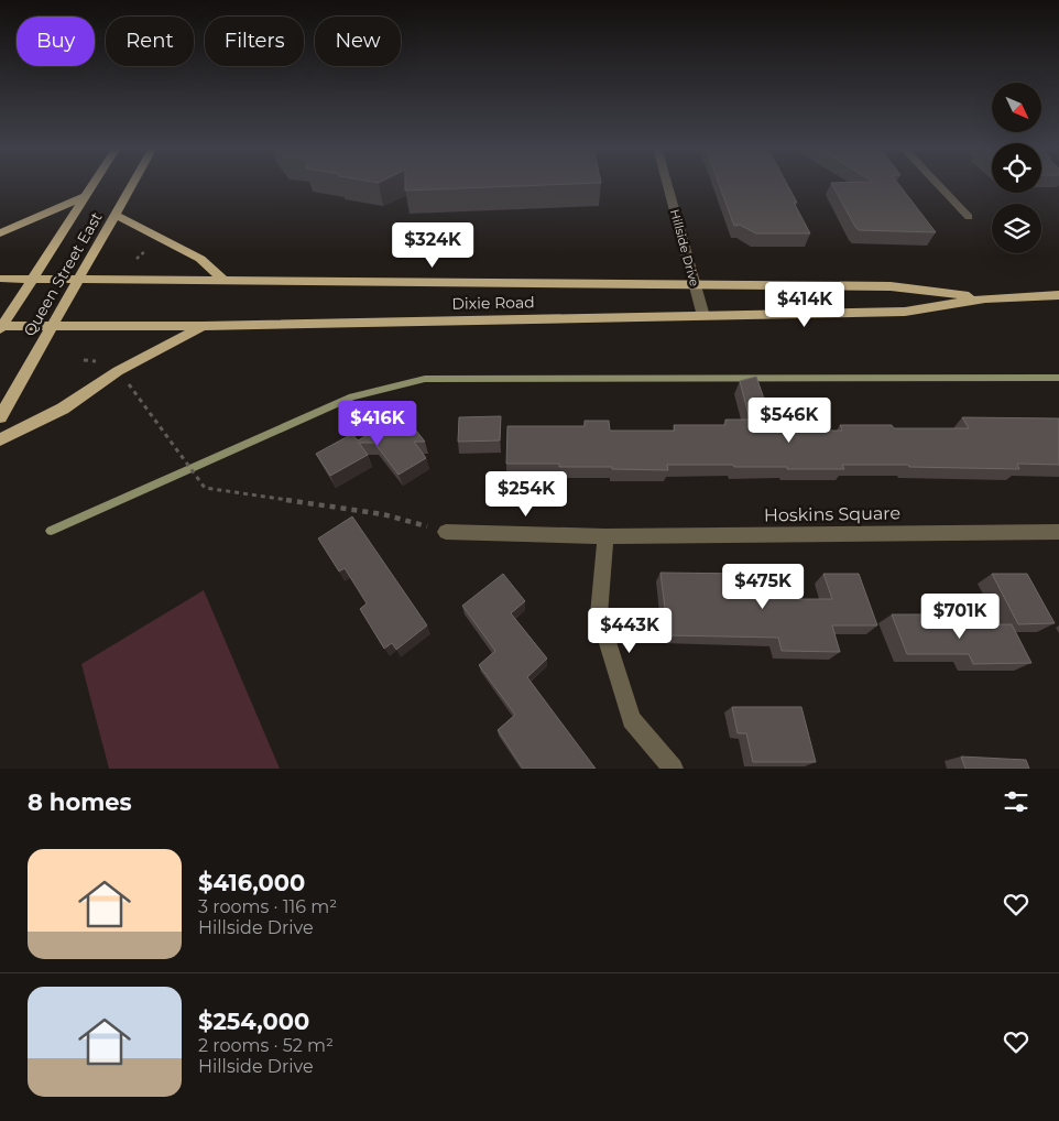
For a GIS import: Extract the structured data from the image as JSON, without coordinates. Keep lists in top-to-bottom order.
{
  "streets": {
    "main road": ["Queen Street East", "Dixie Road"],
    "street": ["Hillside Drive", "Hoskins Square"]
  },
  "crossings": [
    ["Hillside Drive", "Dixie Road"],
    ["Queen Street East", "Dixie Road"]
  ],
  "north": "bottom right",
  "page": {
    "chip": [
      "Buy",
      "Rent",
      "Filters",
      "New"
    ],
    "price": [
      "$324K",
      "$414K",
      "$546K",
      "$416K",
      "$254K",
      "$475K",
      "$701K",
      "$443K"
    ],
    "heading": "8 homes",
    "list": [
      {
        "name": "$416,000",
        "note": "3 rooms · 116 m² · Hillside Drive"
      },
      {
        "name": "$254,000",
        "note": "2 rooms · 52 m² · Hillside Drive"
      }
    ]
  }
}
